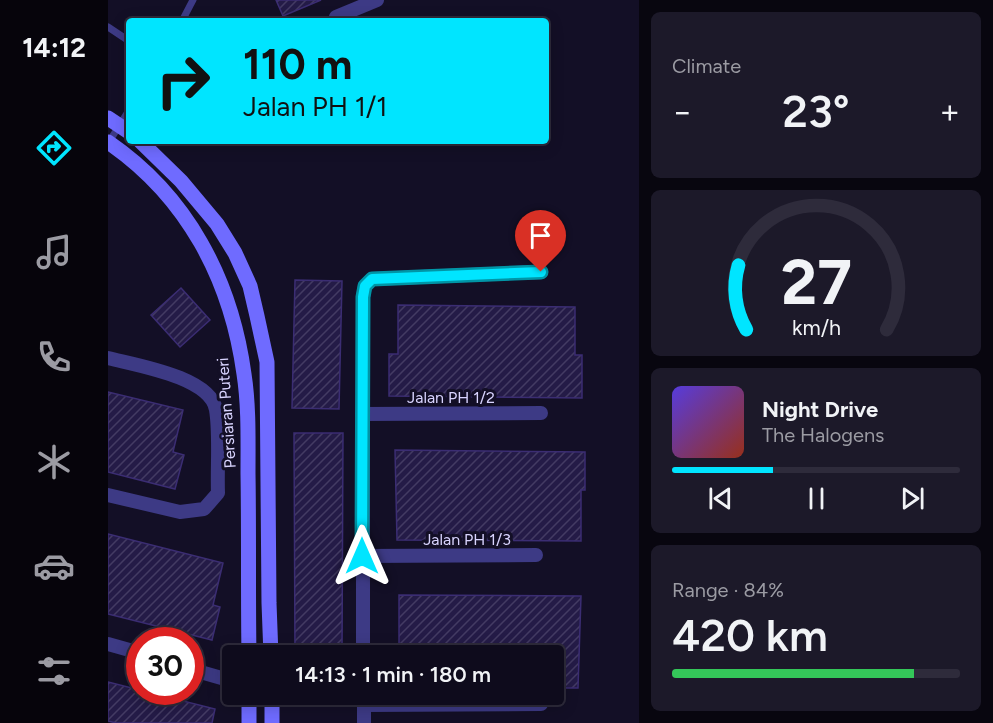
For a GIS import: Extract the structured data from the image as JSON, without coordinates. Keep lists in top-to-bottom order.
{
  "streets": {
    "main road": ["Persiaran Puteri"],
    "street": ["Jalan PH 1/2", "Jalan PH 1/3"]
  },
  "page": {
    "tabs": "14:12",
    "tile": [
      "Climate",
      ["Range · 84%", "420 km"]
    ],
    "turn": ["110 m", "Jalan PH 1/1"],
    "heat": ["−", "23°", "+"],
    "song": ["Night Drive", "The Halogens"],
    "limit": "30",
    "trip": "14:13 · 1 min · 180 m",
    "gauge": ["27", "km/h"]
  }
}
